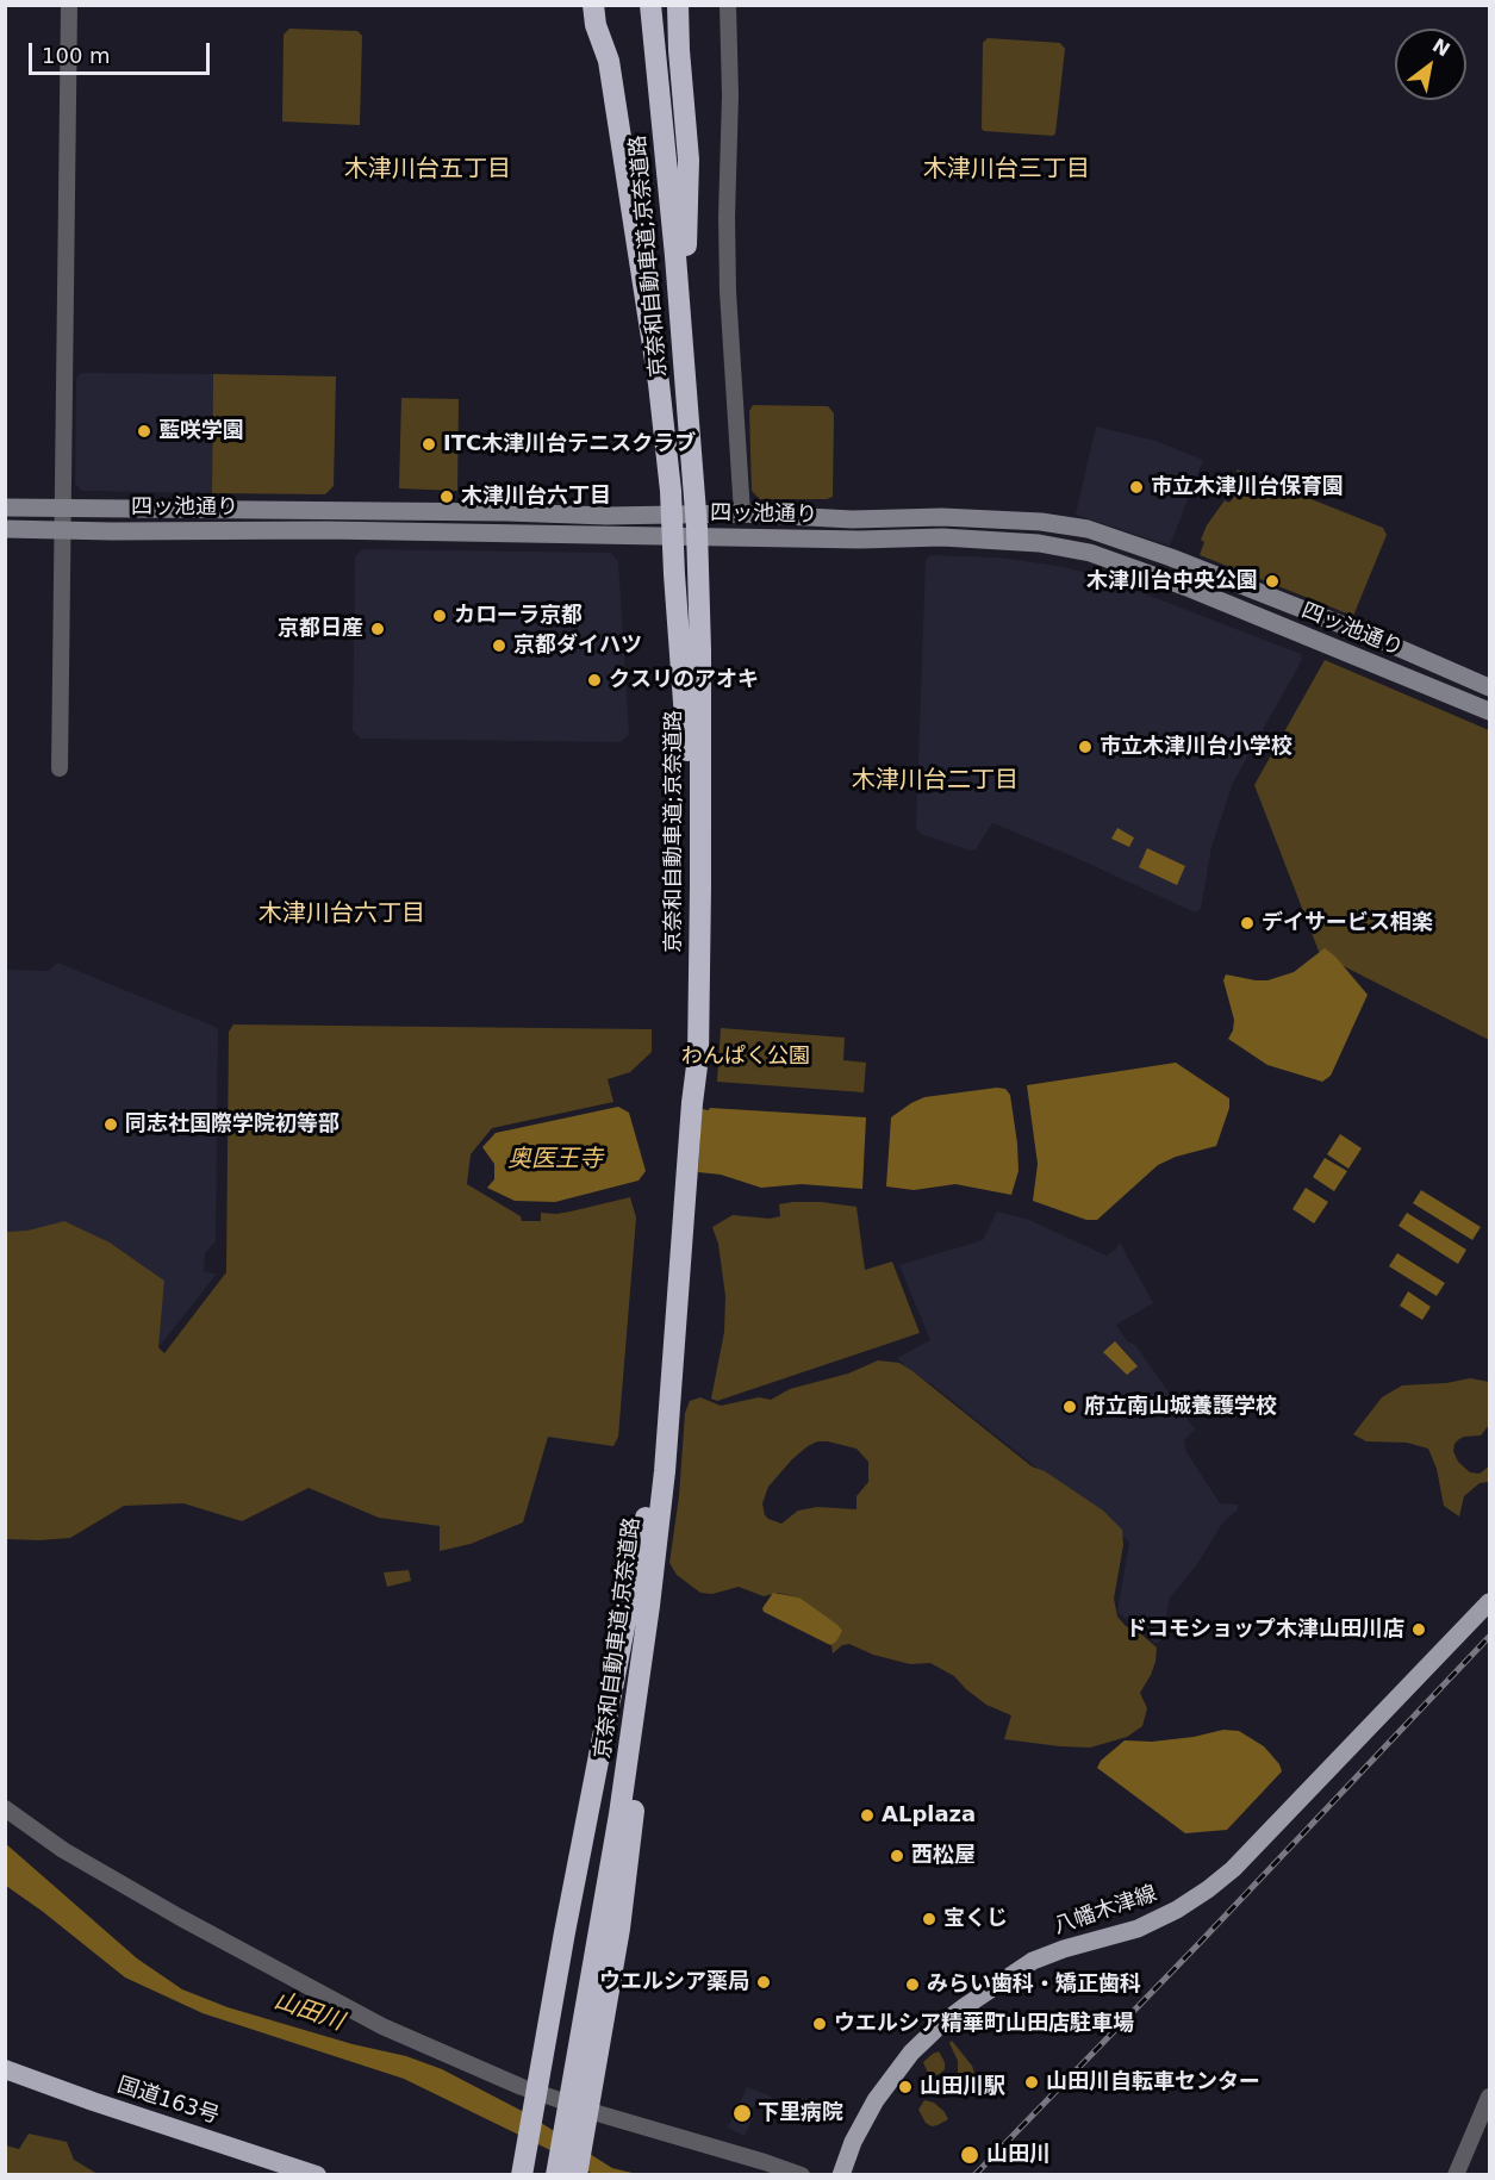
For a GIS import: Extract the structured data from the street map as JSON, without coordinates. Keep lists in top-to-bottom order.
{
  "streets": {
    "highway": ["京奈和自動車道;京奈道路", "国道163号"],
    "main road": ["四ッ池通り", "八幡木津線"]
  },
  "districts": [
    "木津川台五丁目",
    "木津川台三丁目",
    "木津川台二丁目",
    "木津川台六丁目"
  ],
  "water": ["奥医王寺", "山田川"],
  "parks": ["わんぱく公園"],
  "places": [
    "藍咲学園",
    "ITC木津川台テニスクラブ",
    "市立木津川台保育園",
    "木津川台六丁目",
    "木津川台中央公園",
    "カローラ京都",
    "京都日産",
    "京都ダイハツ",
    "クスリのアオキ",
    "市立木津川台小学校",
    "デイサービス相楽",
    "同志社国際学院初等部",
    "府立南山城養護学校",
    "ドコモショップ木津山田川店",
    "ALplaza",
    "西松屋",
    "宝くじ",
    "ウエルシア薬局",
    "みらい歯科・矯正歯科",
    "ウエルシア精華町山田店駐車場",
    "山田川自転車センター",
    "山田川駅",
    "下里病院",
    "山田川"
  ],
  "scale_bar": "100 m",
  "north": "top right"
}
